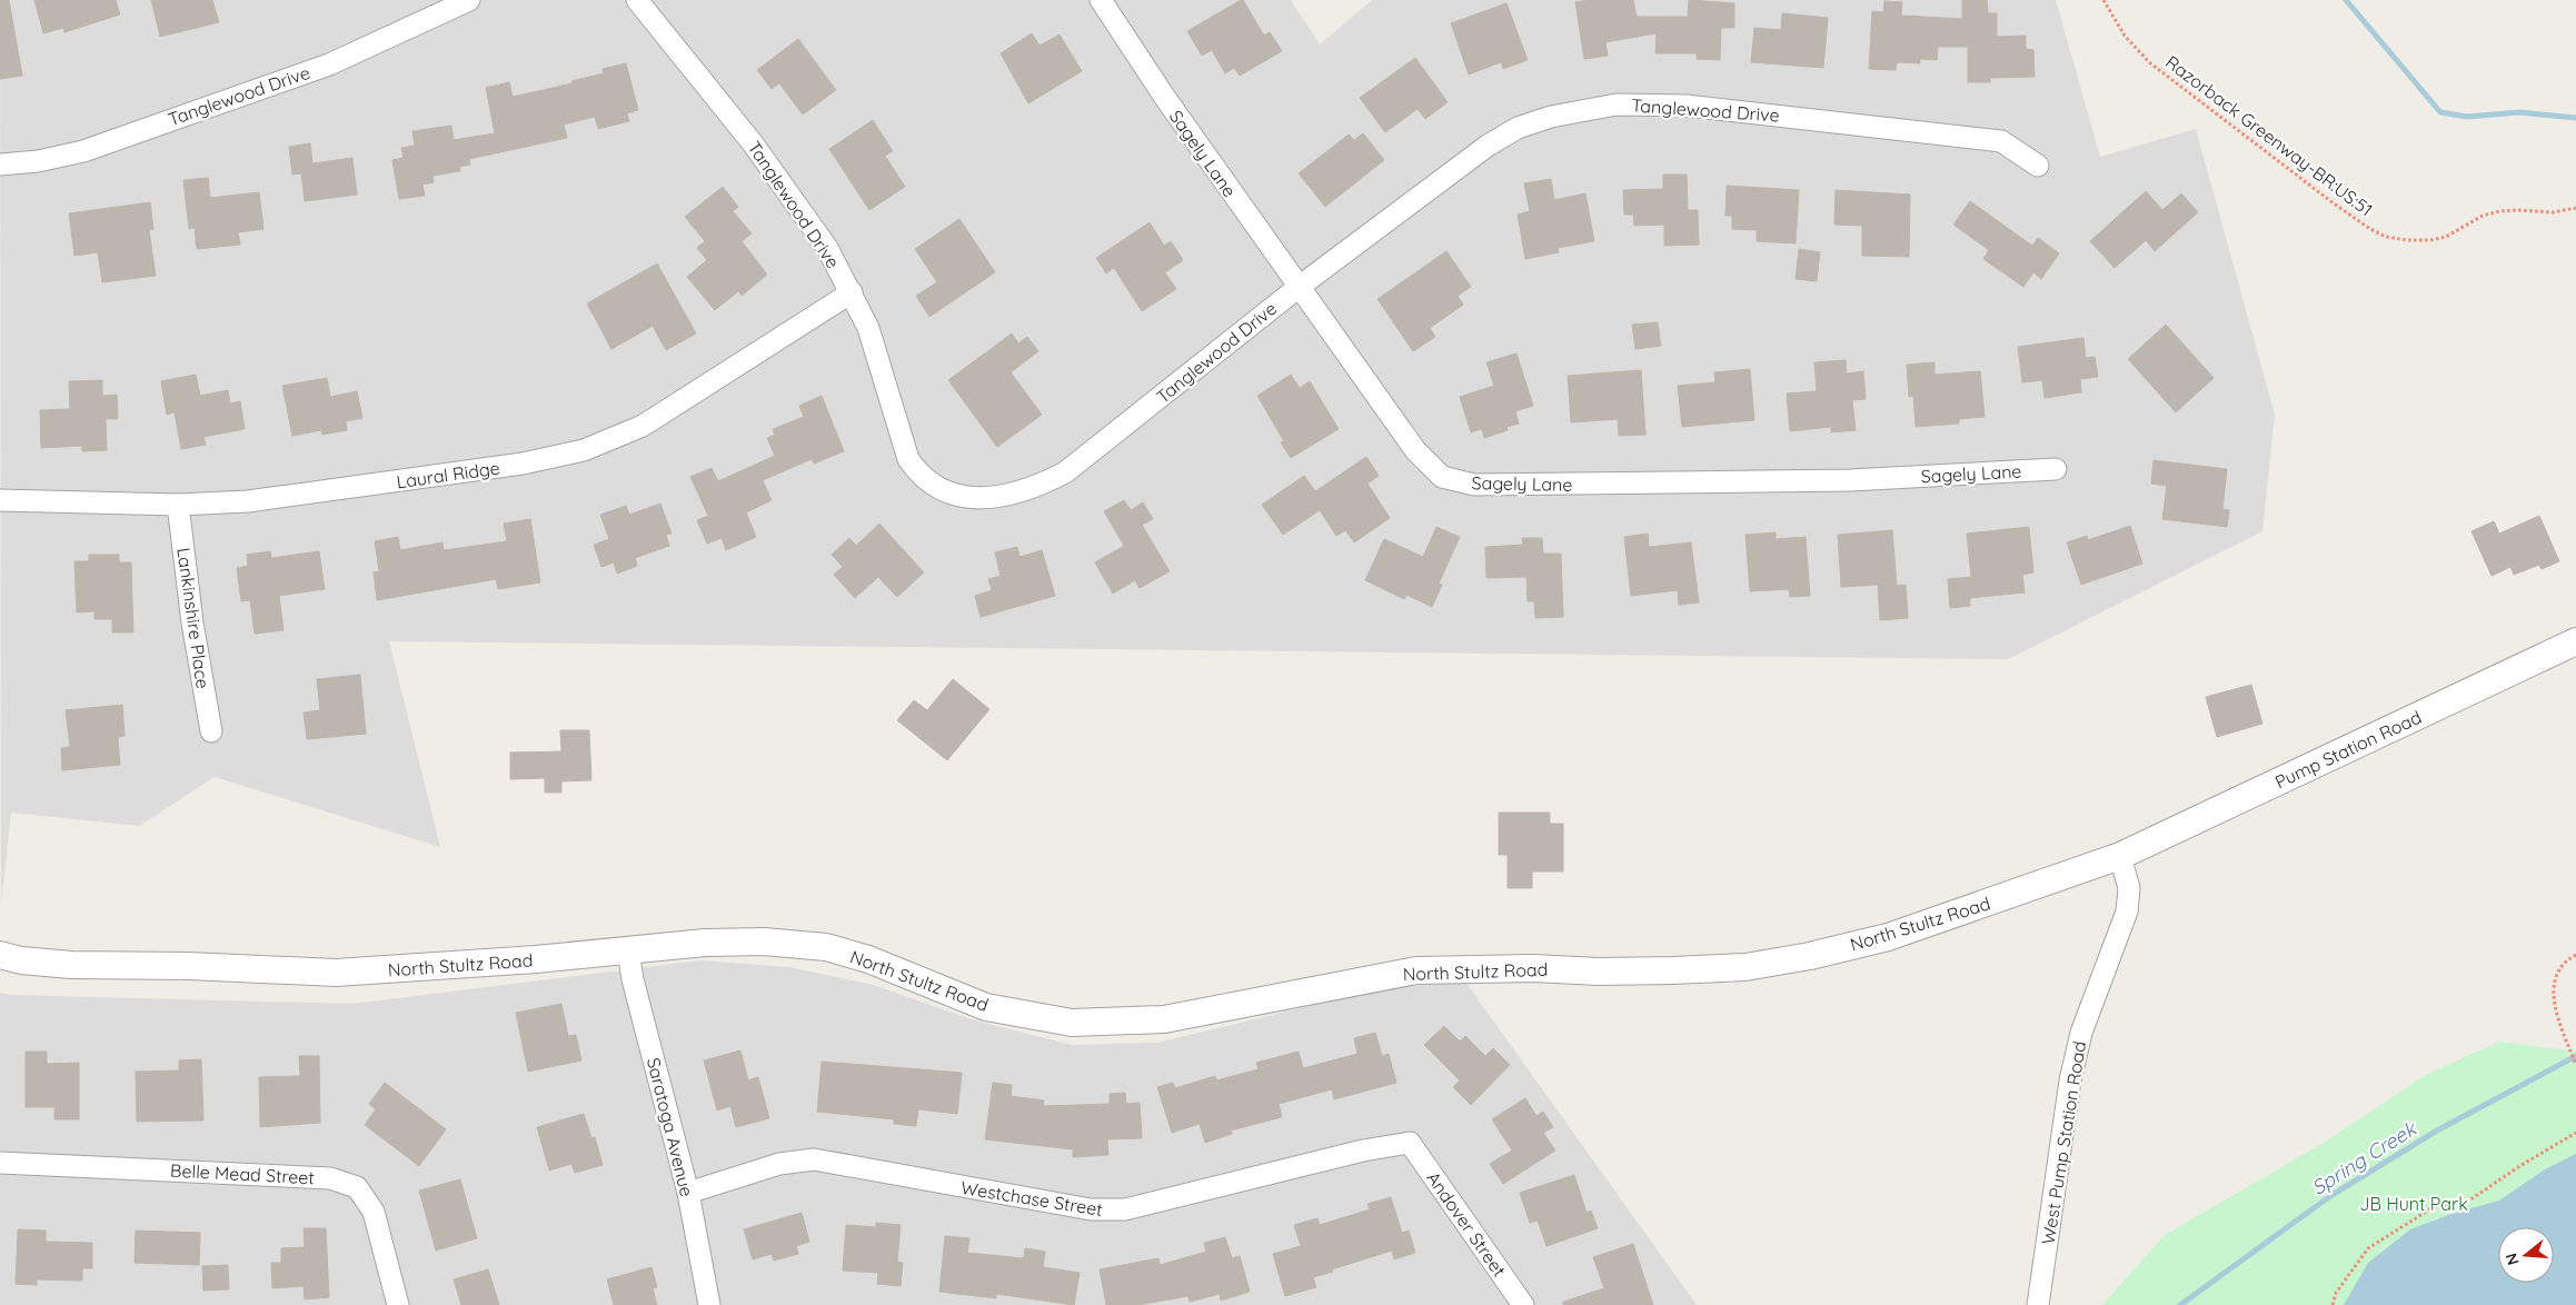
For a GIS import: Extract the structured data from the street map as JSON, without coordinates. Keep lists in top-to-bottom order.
{
  "streets": {
    "street": [
      "Tanglewood Drive",
      "Sagely Lane",
      "Laural Ridge",
      "Lankinshire Place",
      "Pump Station Road",
      "North Stultz Road",
      "Saratoga Avenue",
      "West Pump Station Road",
      "Belle Mead Street",
      "Westchase Street",
      "Andover Street"
    ],
    "path": ["Razorback Greenway-BR:US:51"]
  },
  "crossings": [
    ["Tanglewood Drive", "Sagely Lane"],
    ["Tanglewood Drive", "Laural Ridge"],
    ["Laural Ridge", "Lankinshire Place"],
    ["Pump Station Road", "North Stultz Road"],
    ["Pump Station Road", "West Pump Station Road"],
    ["North Stultz Road", "Saratoga Avenue"],
    ["North Stultz Road", "West Pump Station Road"],
    ["Saratoga Avenue", "Westchase Street"],
    ["Westchase Street", "Andover Street"]
  ],
  "water": ["Spring Creek"],
  "parks": ["JB Hunt Park"],
  "north": "left"
}
